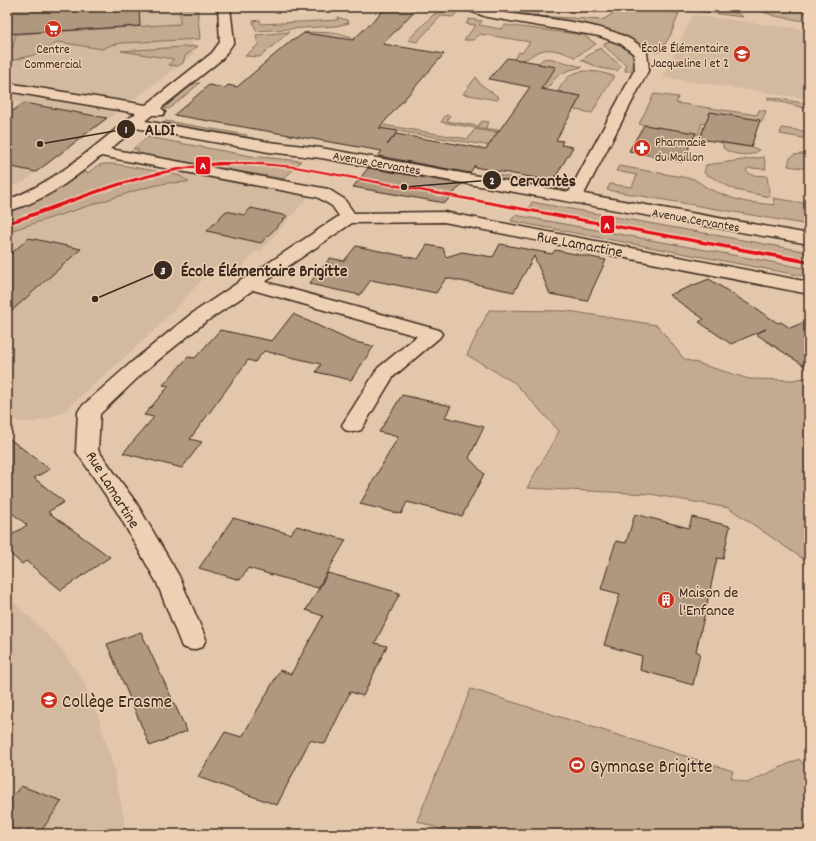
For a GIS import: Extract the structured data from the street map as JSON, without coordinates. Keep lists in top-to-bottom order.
{
  "streets": {
    "street": ["Avenue Cervantes", "Rue Lamartine"]
  },
  "places": {
    "supermarket": ["Centre Commercial"],
    "school or university": ["École Élémentaire Jacqueline 1 et 2", "Collège Erasme"],
    "other": ["ALDI", "Cervantès", "École Élémentaire Brigitte"],
    "pharmacy": ["Pharmacie du Maillon"],
    "building": ["Maison de l'Enfance"],
    "sports": ["Gymnase Brigitte"]
  },
  "lines": ["transit line A"]
}
